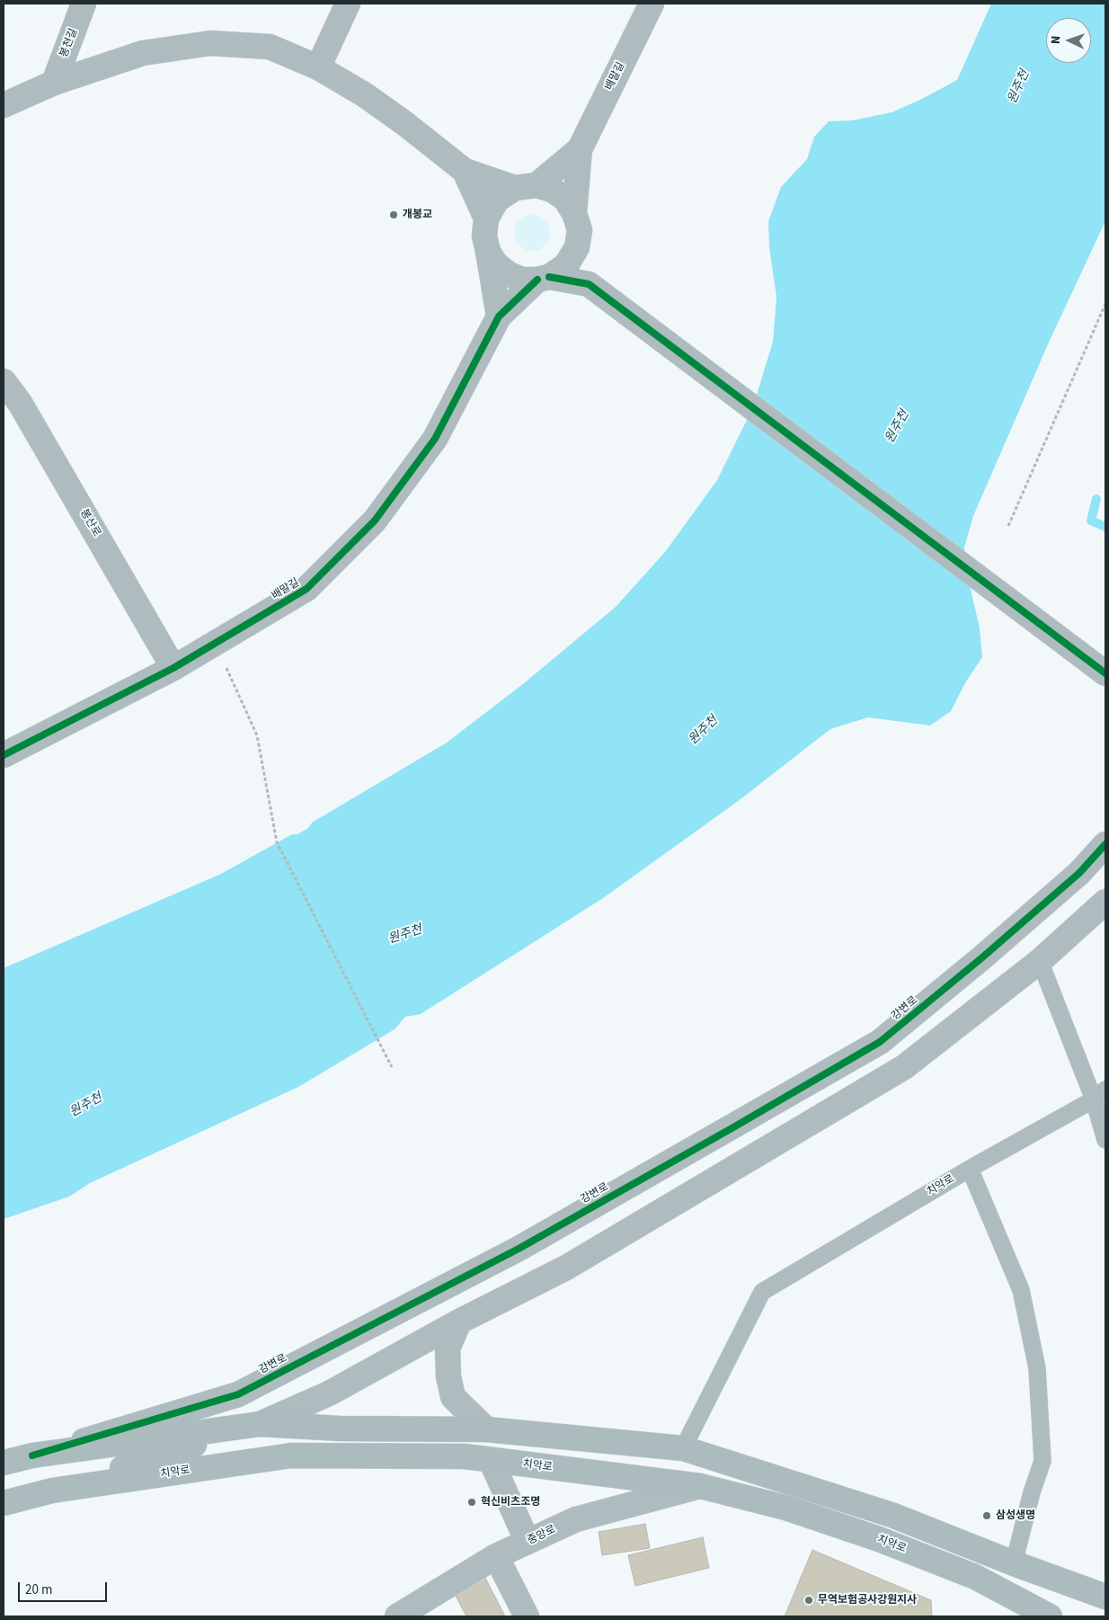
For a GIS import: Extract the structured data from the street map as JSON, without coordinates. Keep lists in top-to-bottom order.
{
  "streets": {
    "main road": ["치악로"],
    "street": [
      "봉천길",
      "배말길",
      "봉산로",
      "강변로",
      "중앙로"
    ]
  },
  "crossings": [
    ["배말길", "봉산로"],
    ["치악로", "중앙로"]
  ],
  "water": ["원주천"],
  "places": [
    "개봉교",
    "혁신비츠조명",
    "삼성생명",
    "무역보험공사강원지사"
  ],
  "scale_bar": "20 m",
  "north": "left"
}
